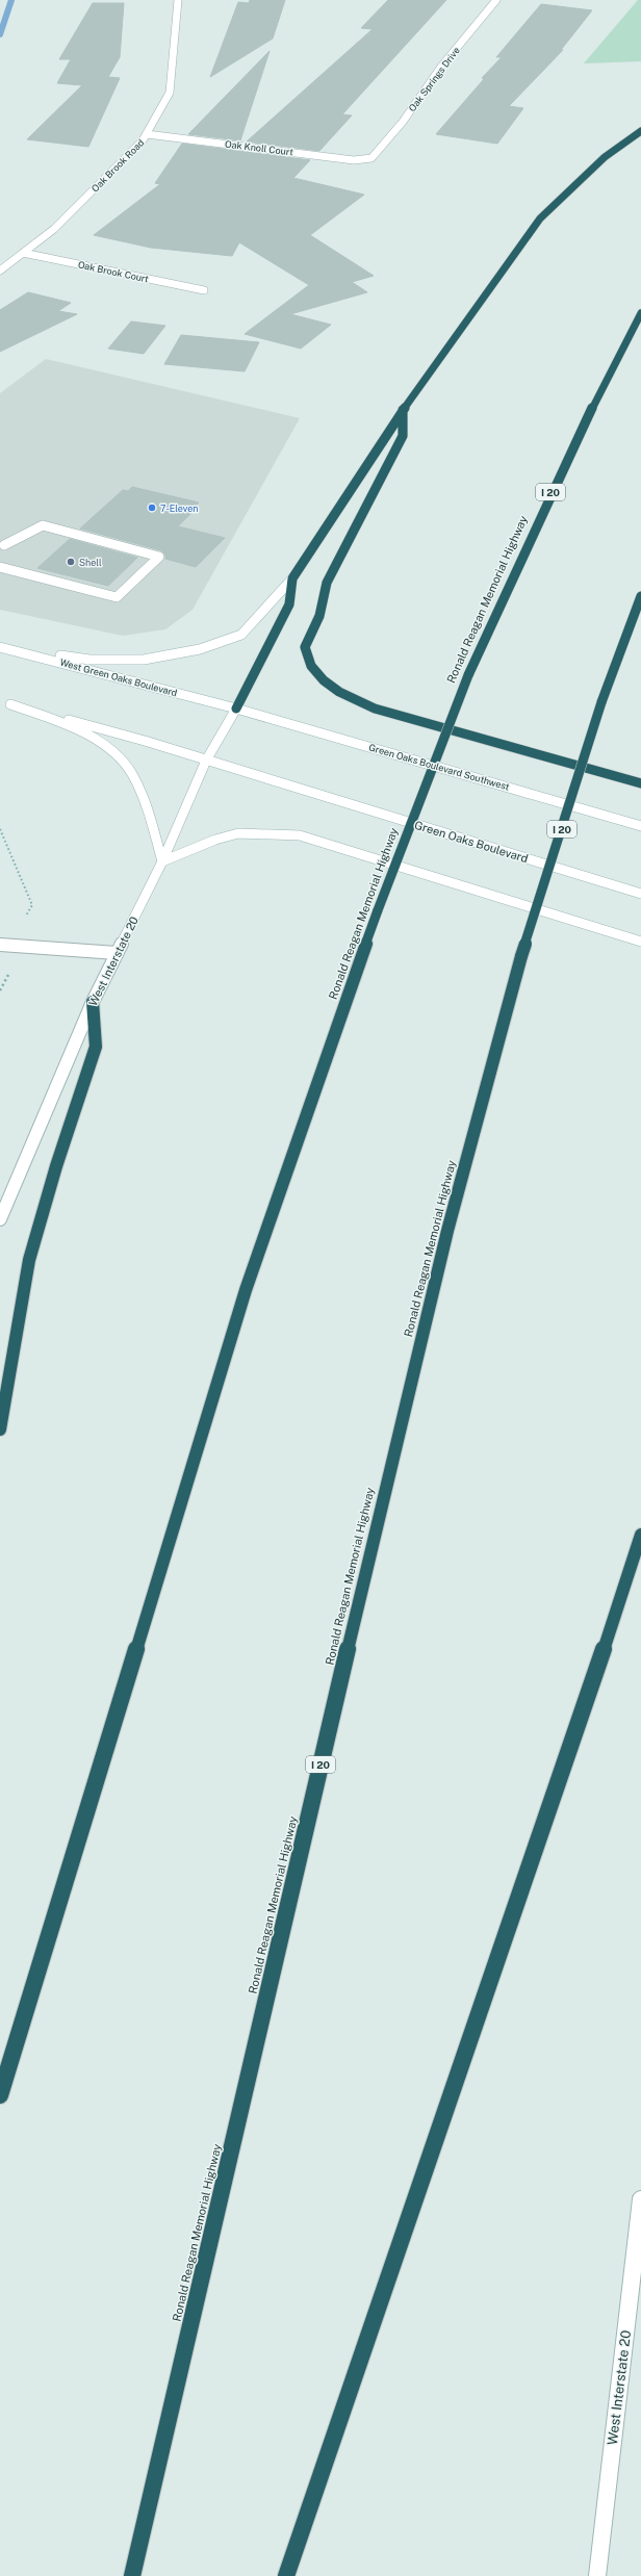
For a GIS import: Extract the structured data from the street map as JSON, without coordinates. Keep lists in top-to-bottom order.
{
  "streets": {
    "highway": ["I 20", "Ronald Reagan Memorial Highway"],
    "main road": [
      "Oak Springs Drive",
      "Oak Knoll Court",
      "Oak Brook Road",
      "Oak Brook Court",
      "West Green Oaks Boulevard",
      "Green Oaks Boulevard Southwest",
      "Green Oaks Boulevard",
      "West Interstate 20"
    ]
  },
  "crossings": [
    ["Oak Springs Drive", "Oak Knoll Court"],
    ["Oak Knoll Court", "Oak Brook Road"],
    ["Oak Brook Road", "Oak Brook Court"],
    ["West Green Oaks Boulevard", "Green Oaks Boulevard Southwest"],
    ["West Green Oaks Boulevard", "West Interstate 20"],
    ["Green Oaks Boulevard Southwest", "West Interstate 20"],
    ["Green Oaks Boulevard", "West Interstate 20"]
  ],
  "places": ["7-Eleven", "Shell"]
}
